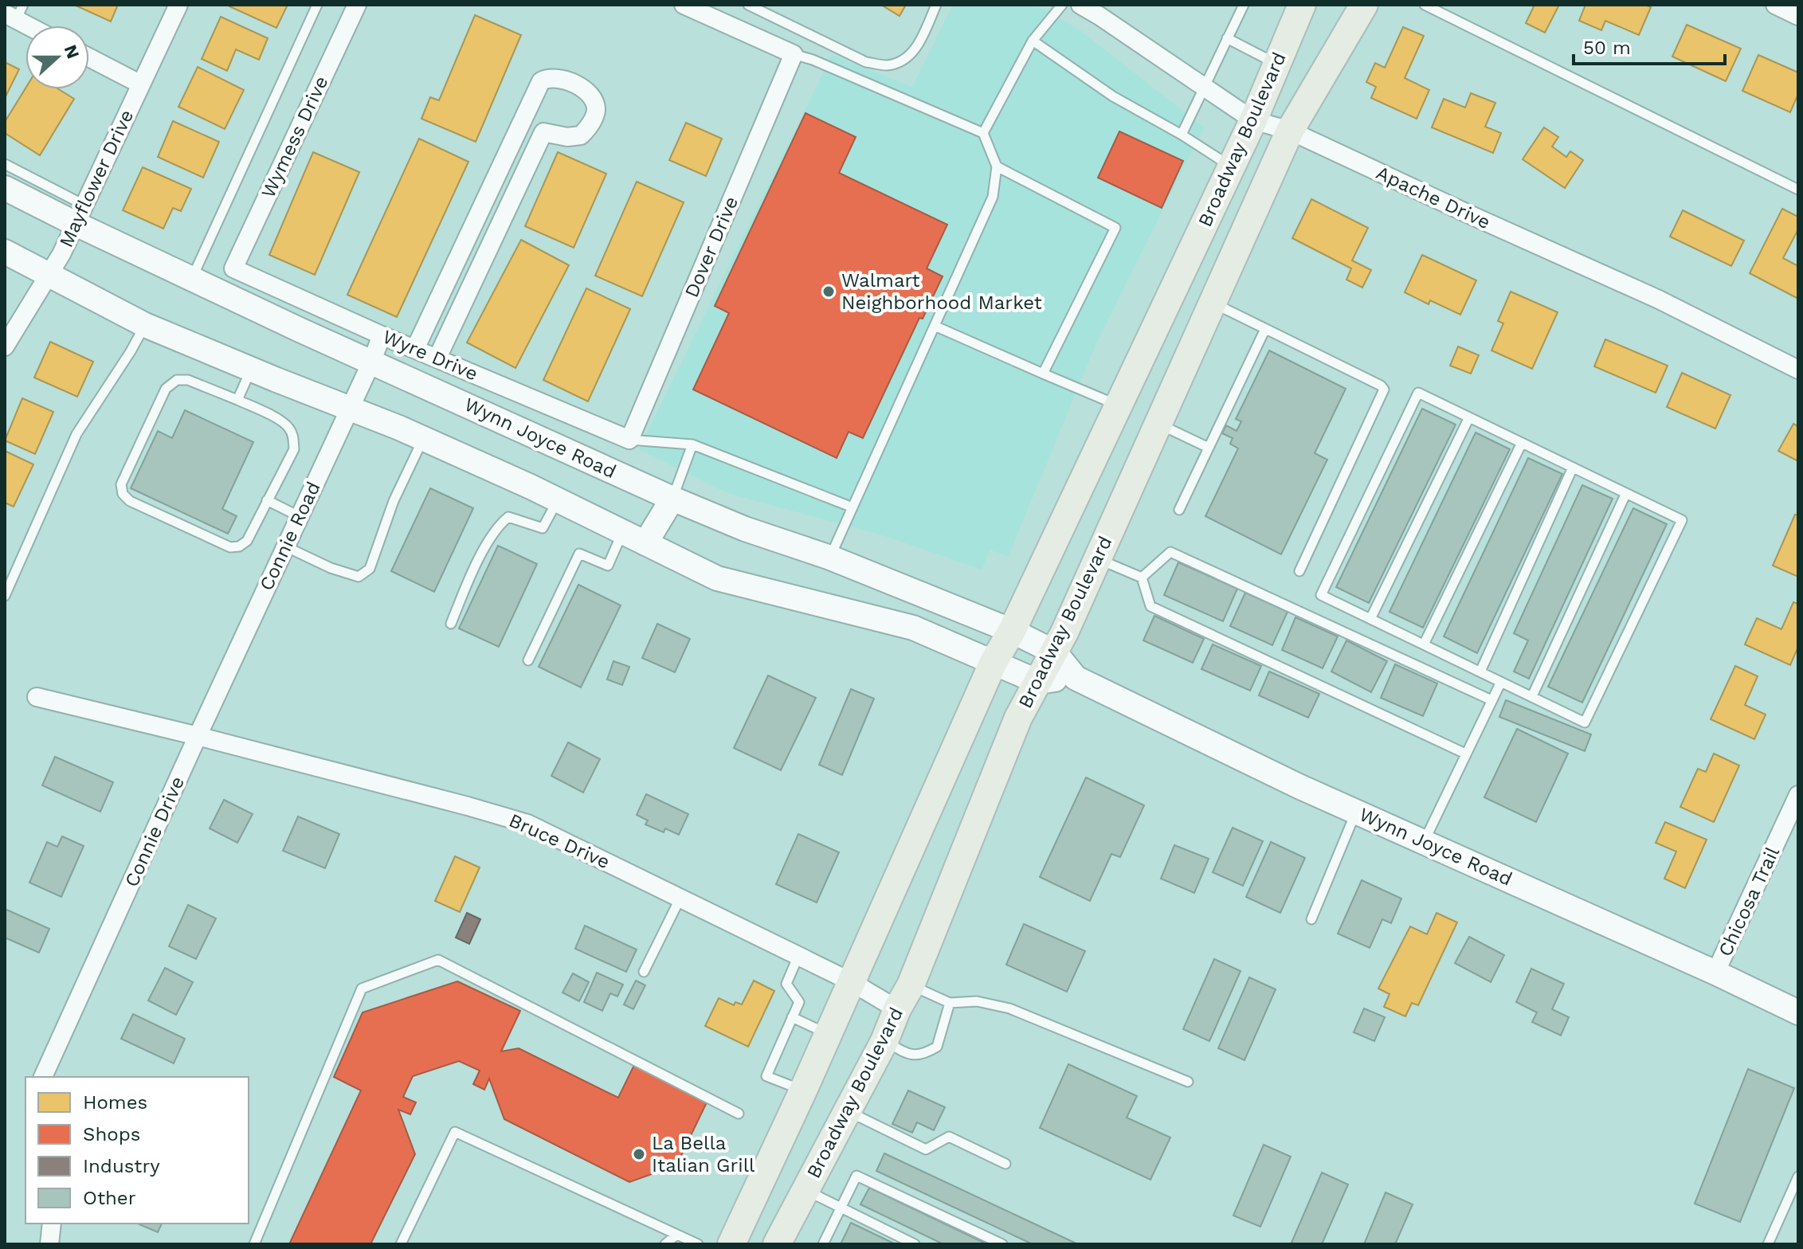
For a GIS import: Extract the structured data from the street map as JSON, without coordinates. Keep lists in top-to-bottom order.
{
  "streets": {
    "main road": ["Broadway Boulevard", "Wynn Joyce Road"],
    "street": [
      "Wymess Drive",
      "Mayflower Drive",
      "Apache Drive",
      "Dover Drive",
      "Wyre Drive",
      "Connie Road",
      "Connie Drive",
      "Bruce Drive",
      "Chicosa Trail"
    ]
  },
  "crossings": [
    ["Wymess Drive", "Wyre Drive"],
    ["Broadway Boulevard", "Apache Drive"],
    ["Broadway Boulevard", "Wynn Joyce Road"],
    ["Broadway Boulevard", "Bruce Drive"],
    ["Mayflower Drive", "Wynn Joyce Road"],
    ["Dover Drive", "Wyre Drive"],
    ["Wyre Drive", "Connie Road"],
    ["Wynn Joyce Road", "Connie Road"],
    ["Wynn Joyce Road", "Chicosa Trail"],
    ["Connie Road", "Connie Drive"],
    ["Connie Road", "Bruce Drive"],
    ["Connie Drive", "Bruce Drive"]
  ],
  "places": ["Walmart Neighborhood Market", "La Bella Italian Grill"],
  "legend": [
    "Homes",
    "Shops",
    "Industry",
    "Other"
  ],
  "scale_bar": "50 m",
  "north": "right"
}
